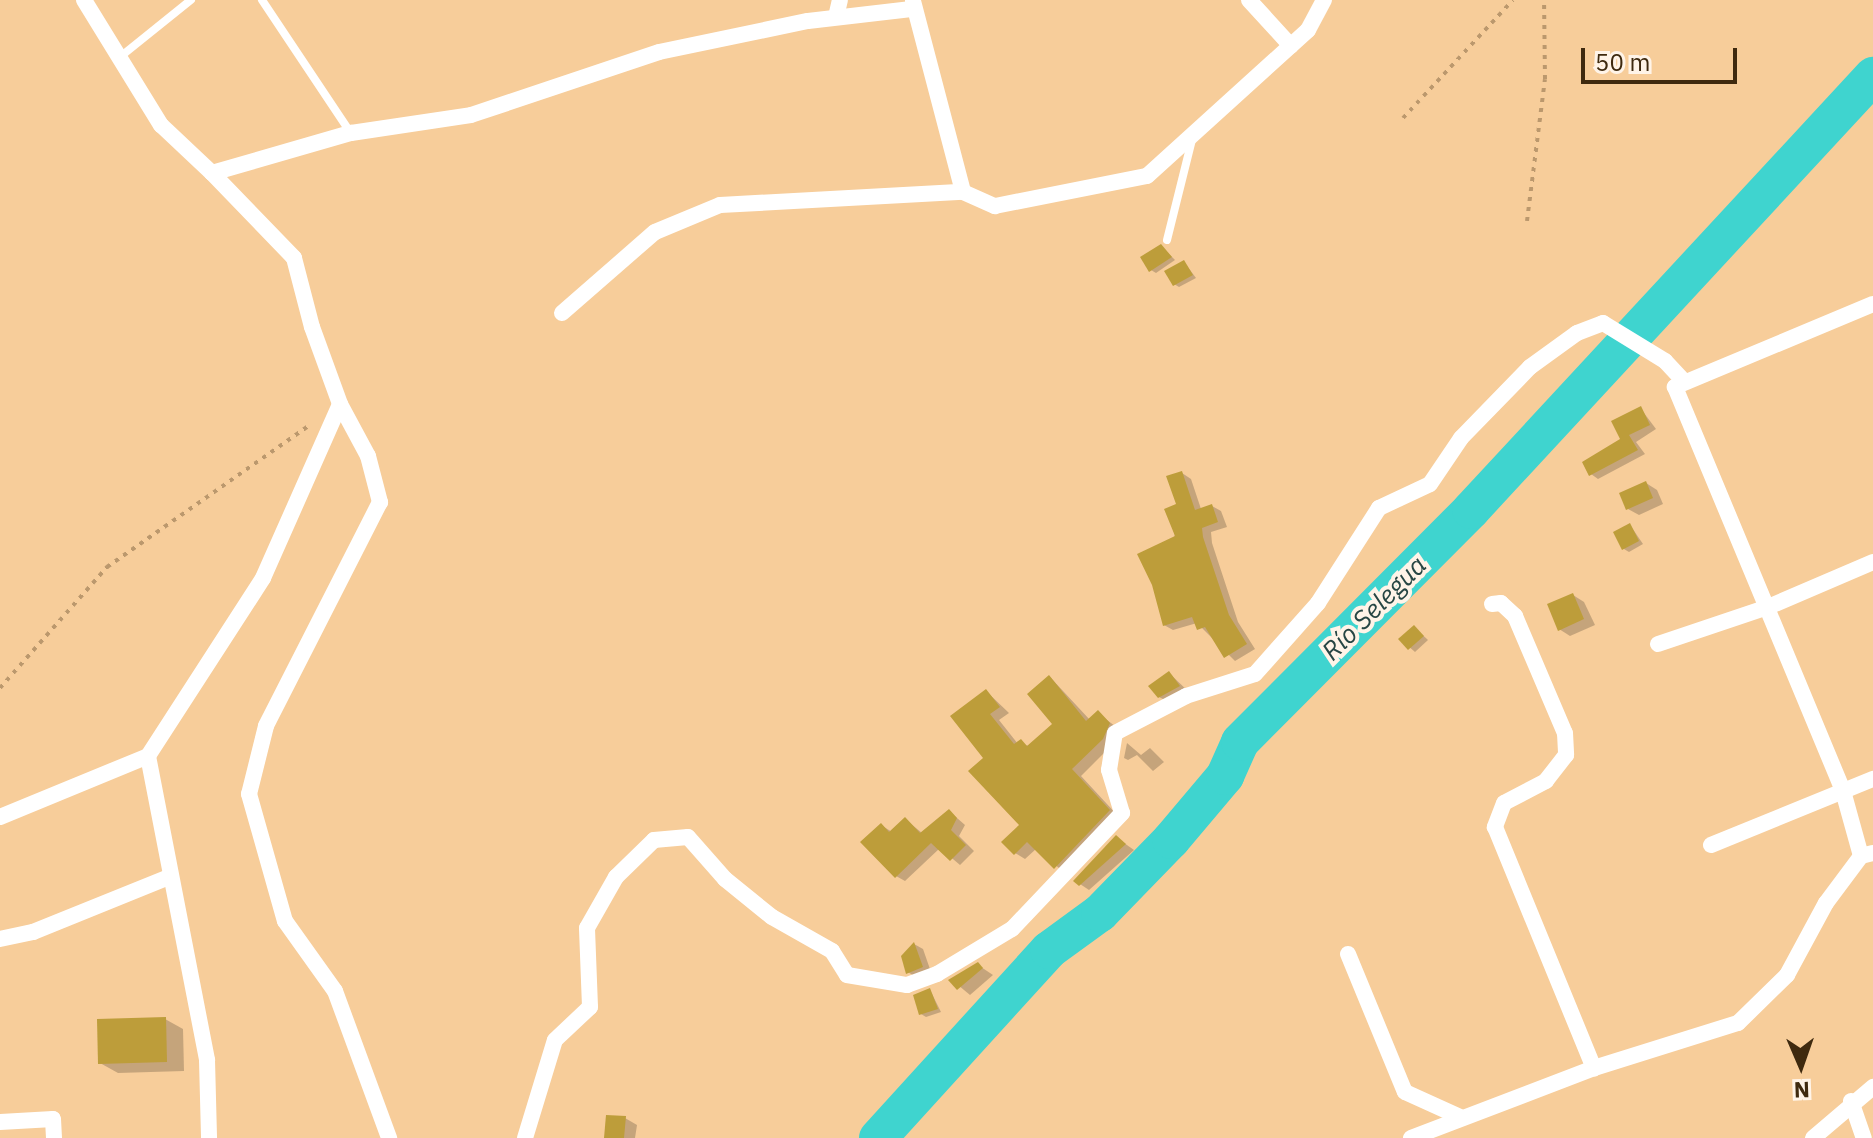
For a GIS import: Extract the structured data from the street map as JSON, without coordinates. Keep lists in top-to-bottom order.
{
  "water": ["Río Selegua"],
  "scale_bar": "50 m",
  "north": "bottom"
}
